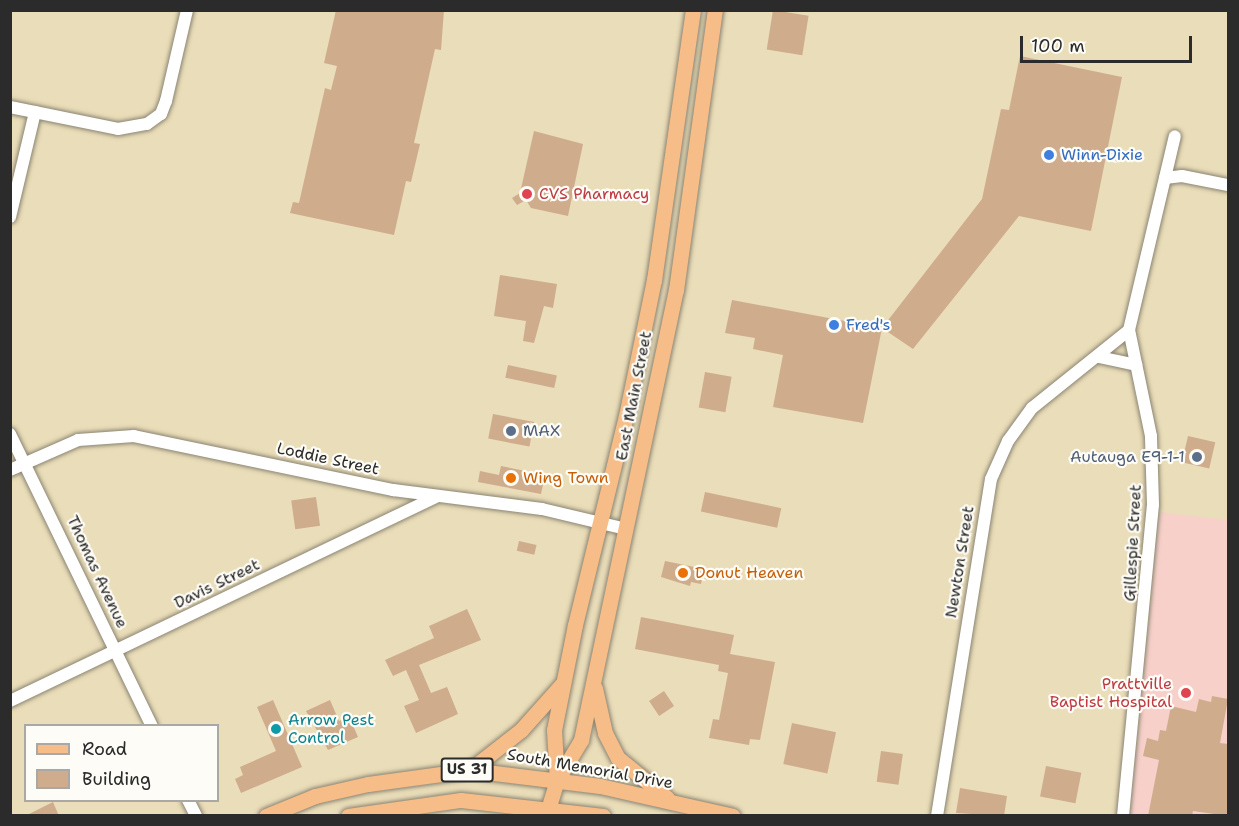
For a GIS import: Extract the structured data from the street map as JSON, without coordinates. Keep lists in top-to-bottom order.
{
  "streets": {
    "main road": ["East Main Street", "South Memorial Drive", "US 31"],
    "street": [
      "Loddie Street",
      "Gillespie Street",
      "Newton Street",
      "Thomas Avenue",
      "Davis Street"
    ]
  },
  "crossings": [
    ["East Main Street", "Loddie Street"],
    ["East Main Street", "South Memorial Drive"],
    ["East Main Street", "US 31"],
    ["Loddie Street", "Thomas Avenue"],
    ["Loddie Street", "Davis Street"],
    ["Gillespie Street", "Newton Street"],
    ["Thomas Avenue", "Davis Street"]
  ],
  "places": [
    "Winn-Dixie",
    "CVS Pharmacy",
    "Fred's",
    "MAX",
    "Autauga E9-1-1",
    "Wing Town",
    "Donut Heaven",
    "Prattville Baptist Hospital",
    "Arrow Pest Control"
  ],
  "legend": ["Road", "Building"],
  "scale_bar": "100 m"
}
